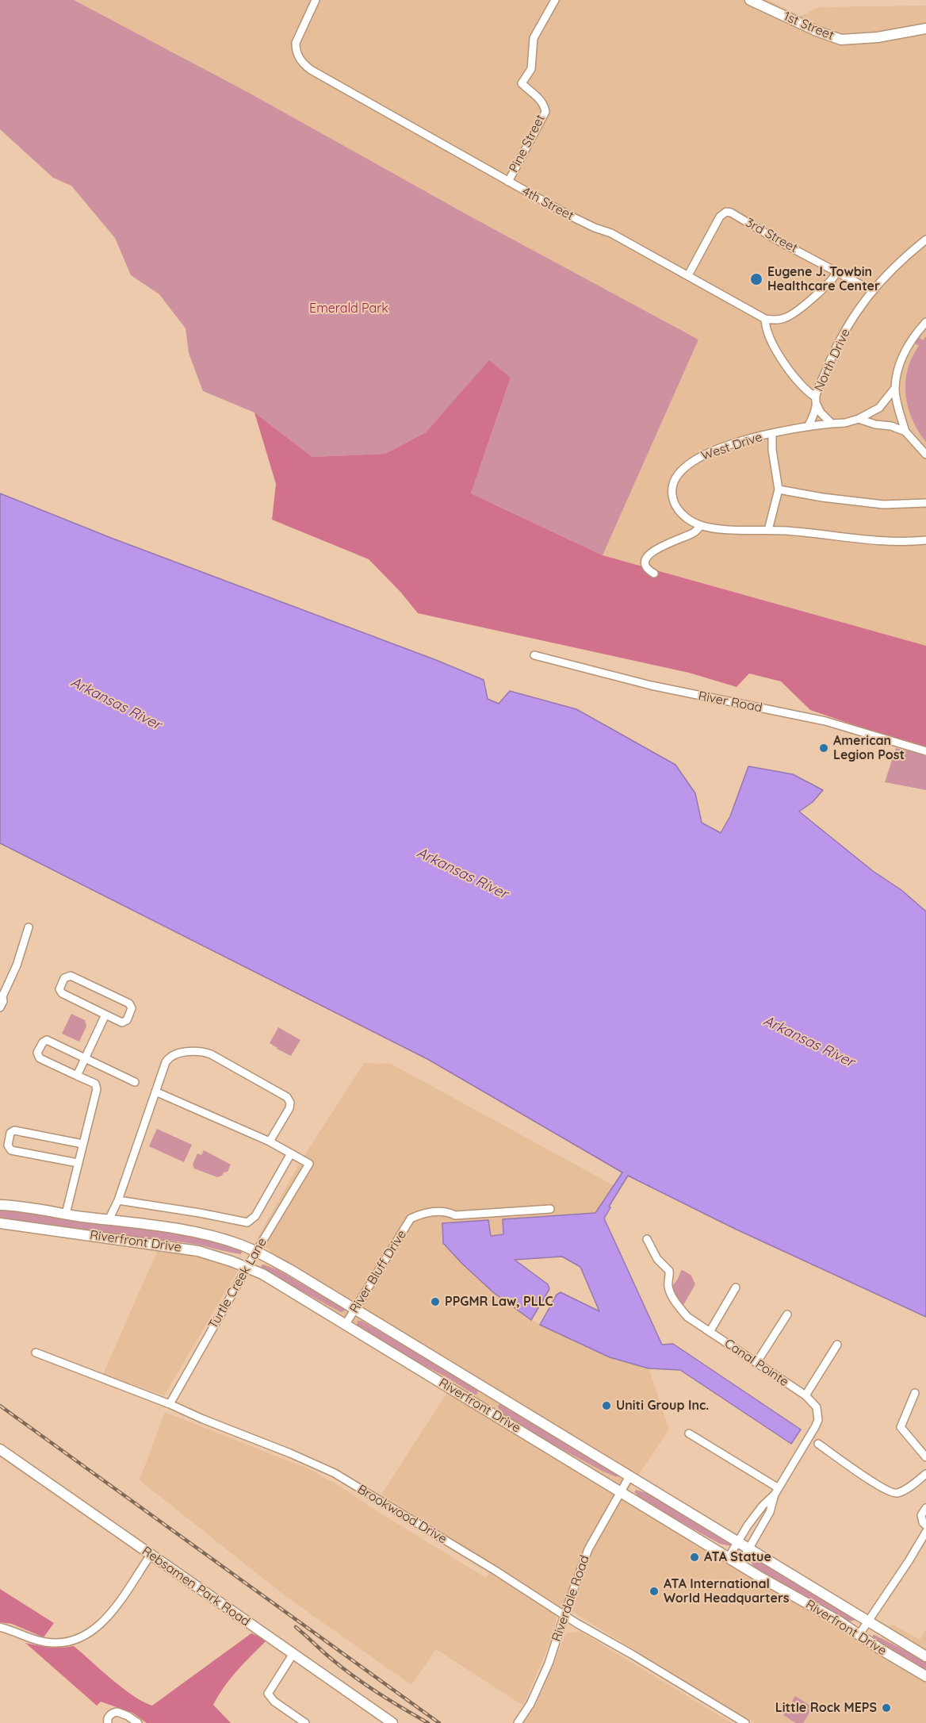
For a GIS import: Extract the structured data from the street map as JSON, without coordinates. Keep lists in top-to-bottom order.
{
  "streets": {
    "street": [
      "1st Street",
      "Pine Street",
      "4th Street",
      "3rd Street",
      "North Drive",
      "West Drive",
      "River Road",
      "Riverfront Drive",
      "River Bluff Drive",
      "Turtle Creek Lane",
      "Canal Pointe",
      "Brookwood Drive",
      "Rebsamen Park Road",
      "Riverdale Road"
    ]
  },
  "crossings": [
    ["Pine Street", "4th Street"],
    ["4th Street", "3rd Street"],
    ["4th Street", "North Drive"],
    ["3rd Street", "North Drive"],
    ["North Drive", "West Drive"],
    ["Riverfront Drive", "River Bluff Drive"],
    ["Riverfront Drive", "Turtle Creek Lane"],
    ["Riverfront Drive", "Canal Pointe"],
    ["Riverfront Drive", "Riverdale Road"],
    ["Turtle Creek Lane", "Brookwood Drive"],
    ["Brookwood Drive", "Riverdale Road"]
  ],
  "water": ["Arkansas River"],
  "parks": ["Emerald Park"],
  "places": [
    "Eugene J. Towbin Healthcare Center",
    "American Legion Post",
    "PPGMR Law, PLLC",
    "Uniti Group Inc.",
    "ATA Statue",
    "ATA International World Headquarters",
    "Little Rock MEPS"
  ]
}
